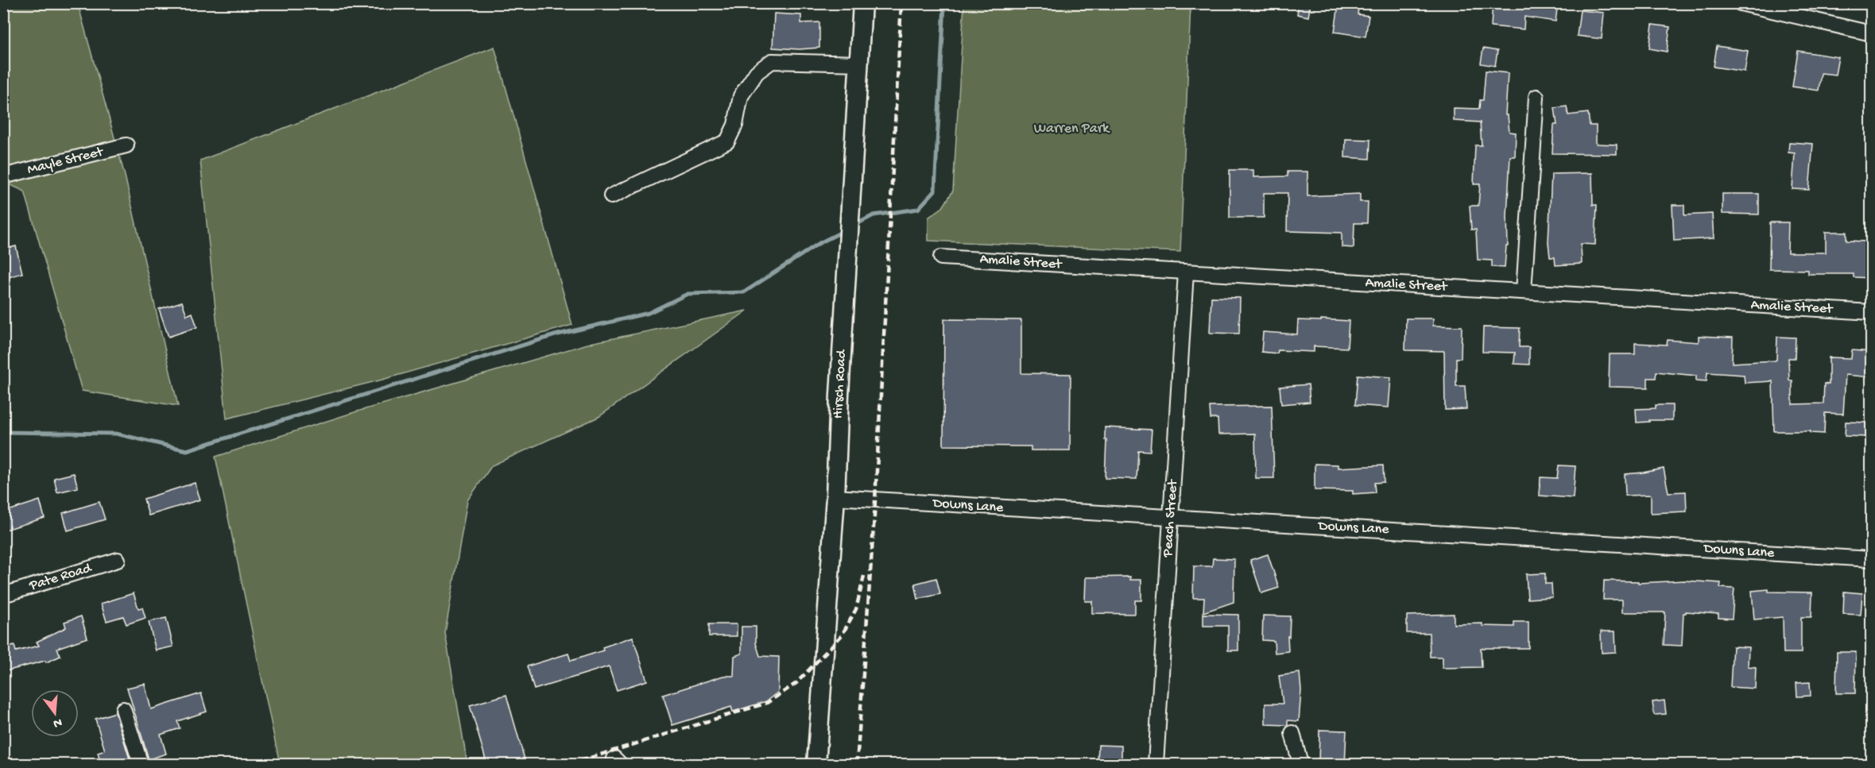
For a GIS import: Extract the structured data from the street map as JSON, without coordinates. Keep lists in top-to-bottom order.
{
  "streets": {
    "main road": ["Hirsch Road"],
    "street": [
      "Mayle Street",
      "Amalie Street",
      "Downs Lane",
      "Peach Street",
      "Pate Road"
    ]
  },
  "crossings": [
    ["Amalie Street", "Peach Street"],
    ["Hirsch Road", "Downs Lane"],
    ["Downs Lane", "Peach Street"]
  ],
  "parks": ["Warren Park"],
  "north": "bottom"
}
